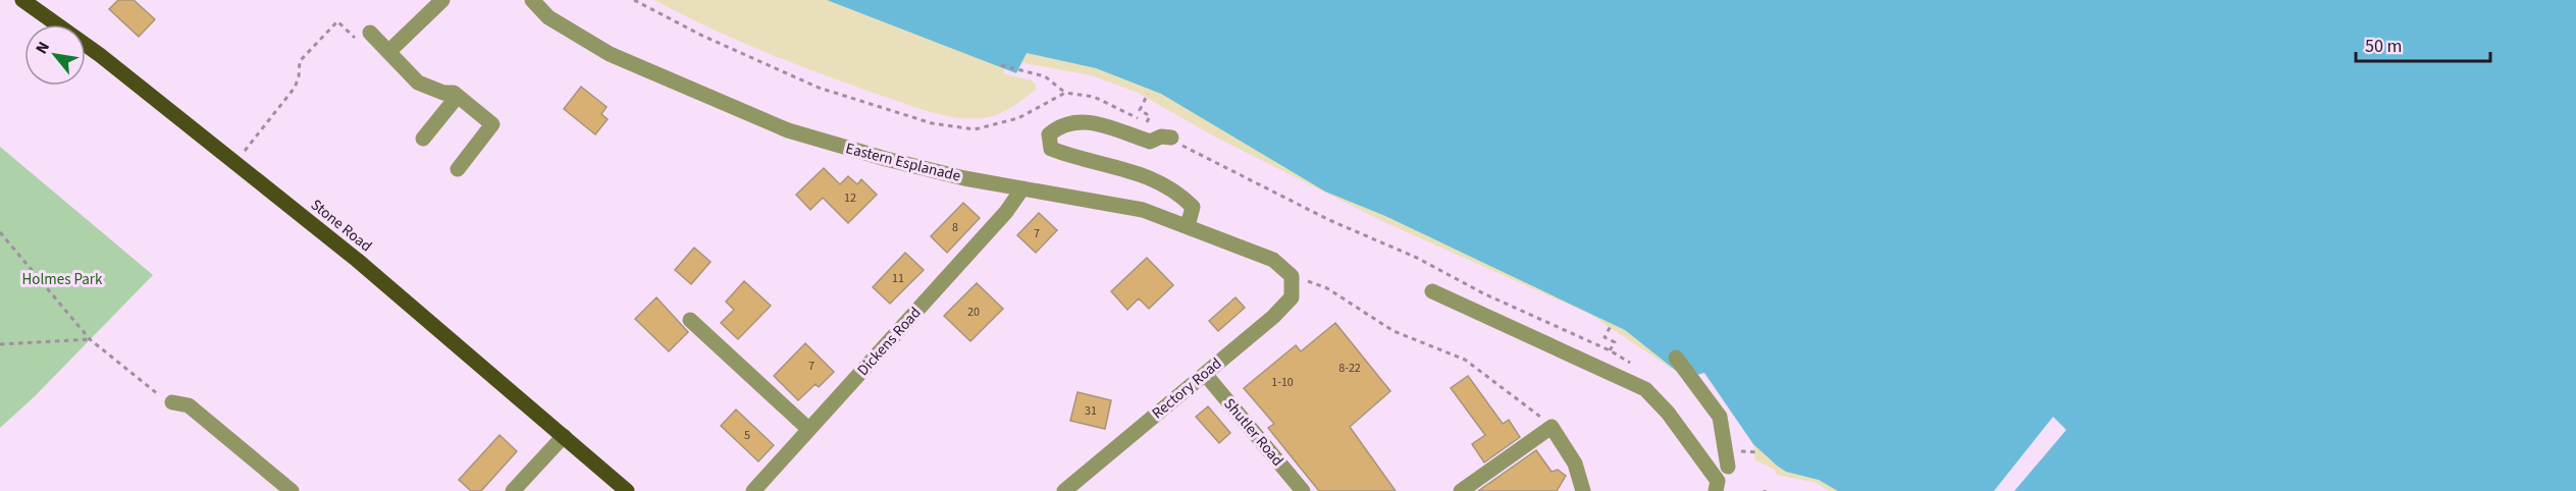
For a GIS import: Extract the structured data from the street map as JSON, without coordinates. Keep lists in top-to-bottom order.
{
  "streets": {
    "main road": ["Stone Road"],
    "street": [
      "Eastern Esplanade",
      "Dickens Road",
      "Rectory Road",
      "Shutler Road"
    ]
  },
  "crossings": [
    ["Eastern Esplanade", "Dickens Road"],
    ["Eastern Esplanade", "Rectory Road"],
    ["Rectory Road", "Shutler Road"]
  ],
  "parks": ["Holmes Park"],
  "house_numbers": [
    "12",
    "8",
    "7",
    "11",
    "20",
    "7",
    "8-22",
    "1-10",
    "31",
    "5"
  ],
  "scale_bar": "50 m",
  "north": "top left"
}
